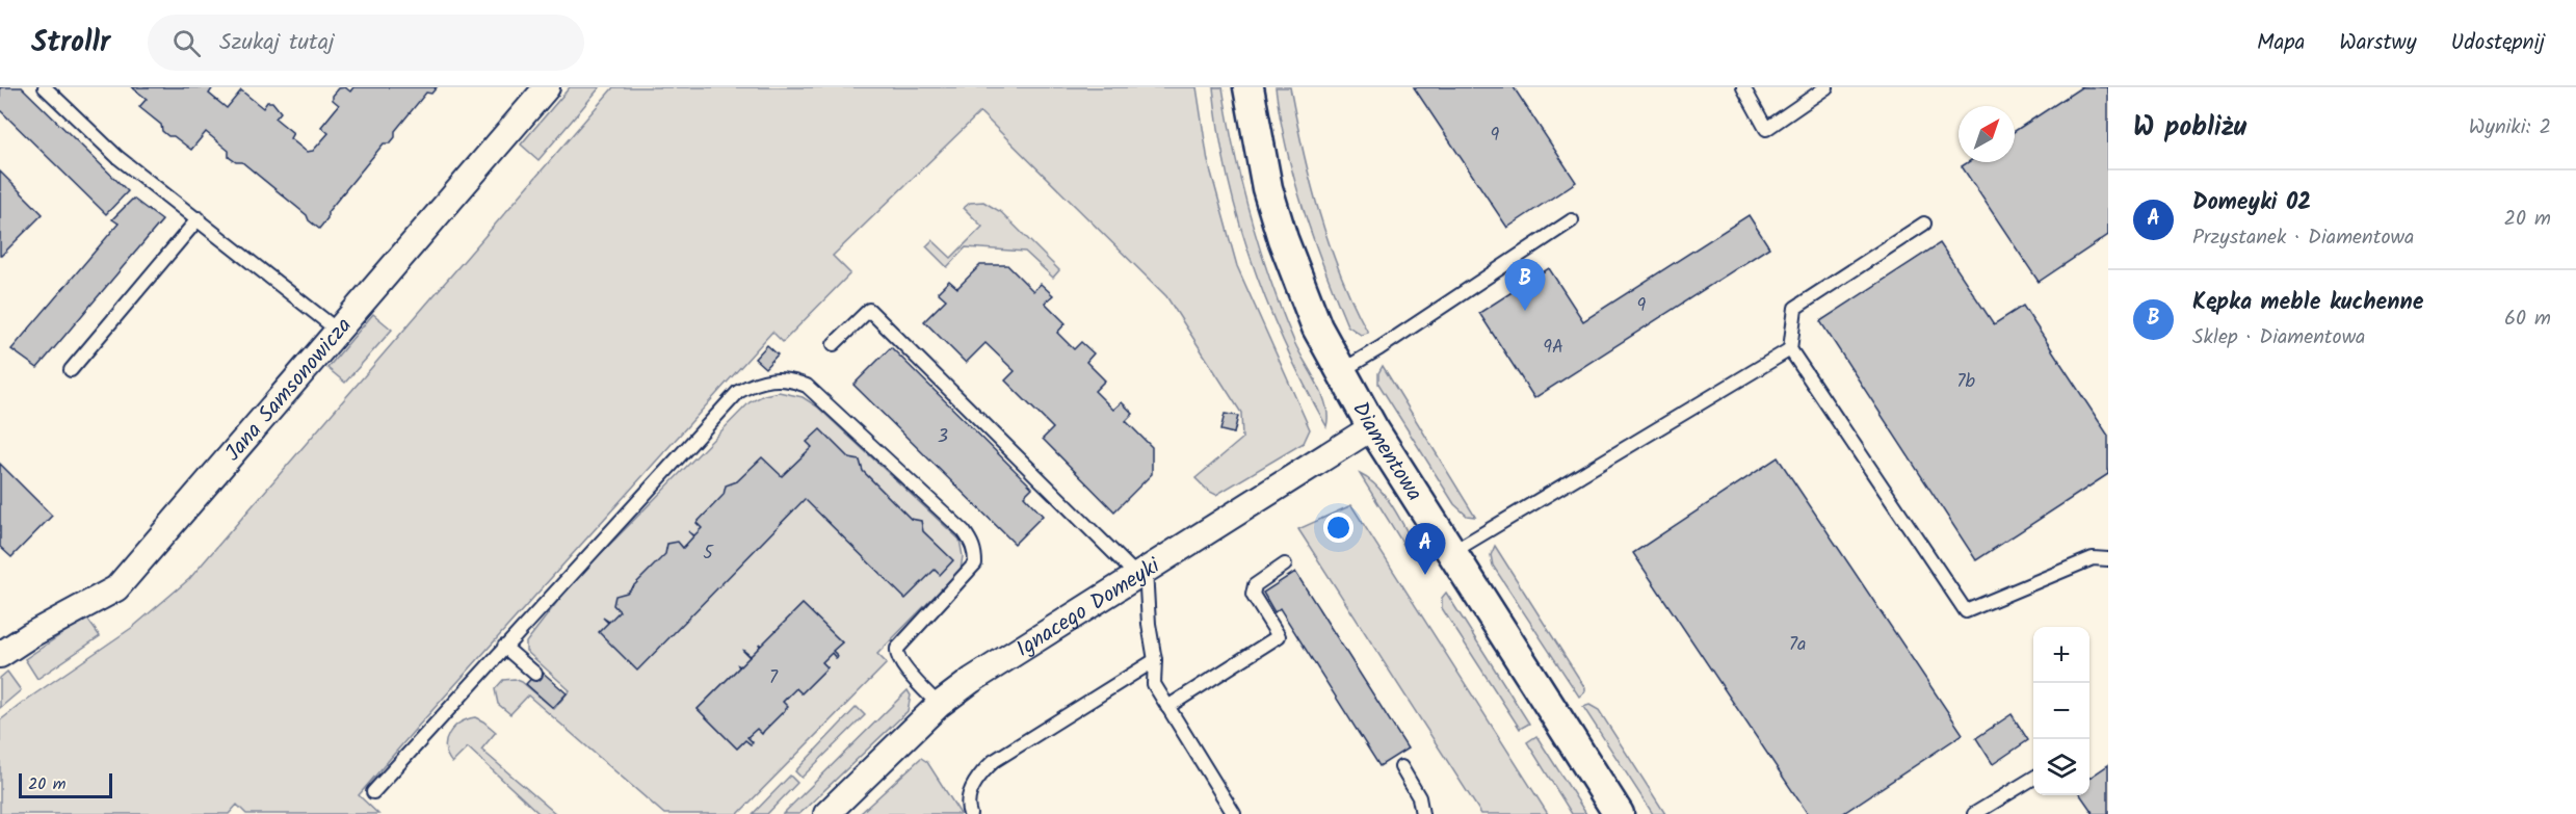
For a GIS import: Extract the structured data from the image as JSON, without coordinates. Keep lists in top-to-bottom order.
{
  "streets": {
    "street": ["Jana Samsonowicza", "Diamentowa", "Ignacego Domeyki"]
  },
  "crossings": [
    ["Diamentowa", "Ignacego Domeyki"]
  ],
  "house_numbers": [
    "9",
    "9",
    "9A",
    "7b",
    "3",
    "5",
    "7a",
    "7"
  ],
  "scale_bar": "20 m",
  "north": "top right",
  "page": {
    "header": "Strollr",
    "search": "Szukaj tutaj",
    "nav": ["Mapa", "Warstwy", "Udostępnij"],
    "heading": ["W pobliżu", "Wyniki: 2"],
    "list": [
      {
        "mark": "A",
        "name": "Domeyki 02",
        "note": "Przystanek · Diamentowa",
        "value": "20 m"
      },
      {
        "mark": "B",
        "name": "Kępka meble kuchenne",
        "note": "Sklep · Diamentowa",
        "value": "60 m"
      }
    ],
    "pins": ["B", "A"],
    "map_buttons": ["+", "−"],
    "scale": "20 m"
  }
}
